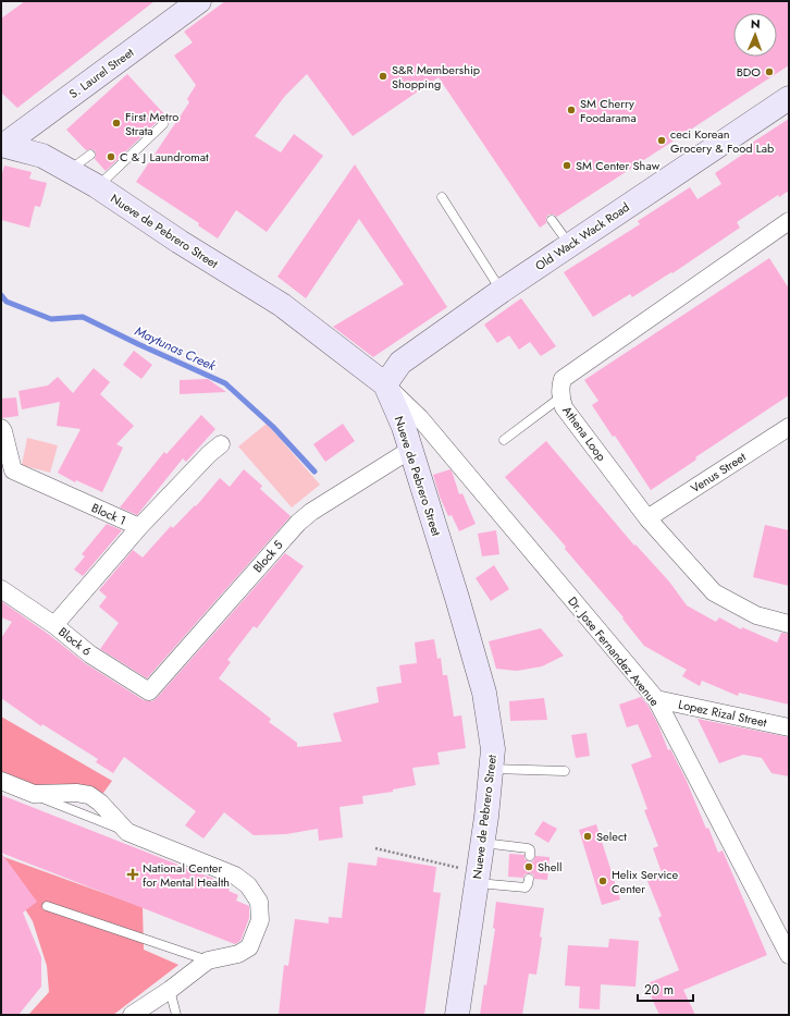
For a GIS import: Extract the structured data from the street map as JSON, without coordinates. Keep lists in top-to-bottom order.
{
  "streets": {
    "main road": ["S. Laurel Street", "Nueve de Pebrero Street", "Old Wack Wack Road"],
    "street": [
      "Athena Loop",
      "Venus Street",
      "Block 1",
      "Block 5",
      "Block 6",
      "Dr. Jose Fernandez Avenue",
      "Lopez Rizal Street"
    ]
  },
  "crossings": [
    ["S. Laurel Street", "Nueve de Pebrero Street"],
    ["Nueve de Pebrero Street", "Old Wack Wack Road"],
    ["Nueve de Pebrero Street", "Block 5"],
    ["Nueve de Pebrero Street", "Dr. Jose Fernandez Avenue"],
    ["Old Wack Wack Road", "Dr. Jose Fernandez Avenue"],
    ["Athena Loop", "Venus Street"],
    ["Block 5", "Block 6"],
    ["Dr. Jose Fernandez Avenue", "Lopez Rizal Street"]
  ],
  "water": ["Maytunas Creek"],
  "places": {
    "other": [
      "BDO",
      "S&R Membership Shopping",
      "SM Cherry Foodarama",
      "First Metro Strata",
      "ceci Korean Grocery & Food Lab",
      "C & J Laundromat",
      "SM Center Shaw",
      "Select",
      "Shell",
      "Helix Service Center"
    ],
    "health": ["National Center for Mental Health"]
  },
  "scale_bar": "20 m",
  "north": "top"
}
